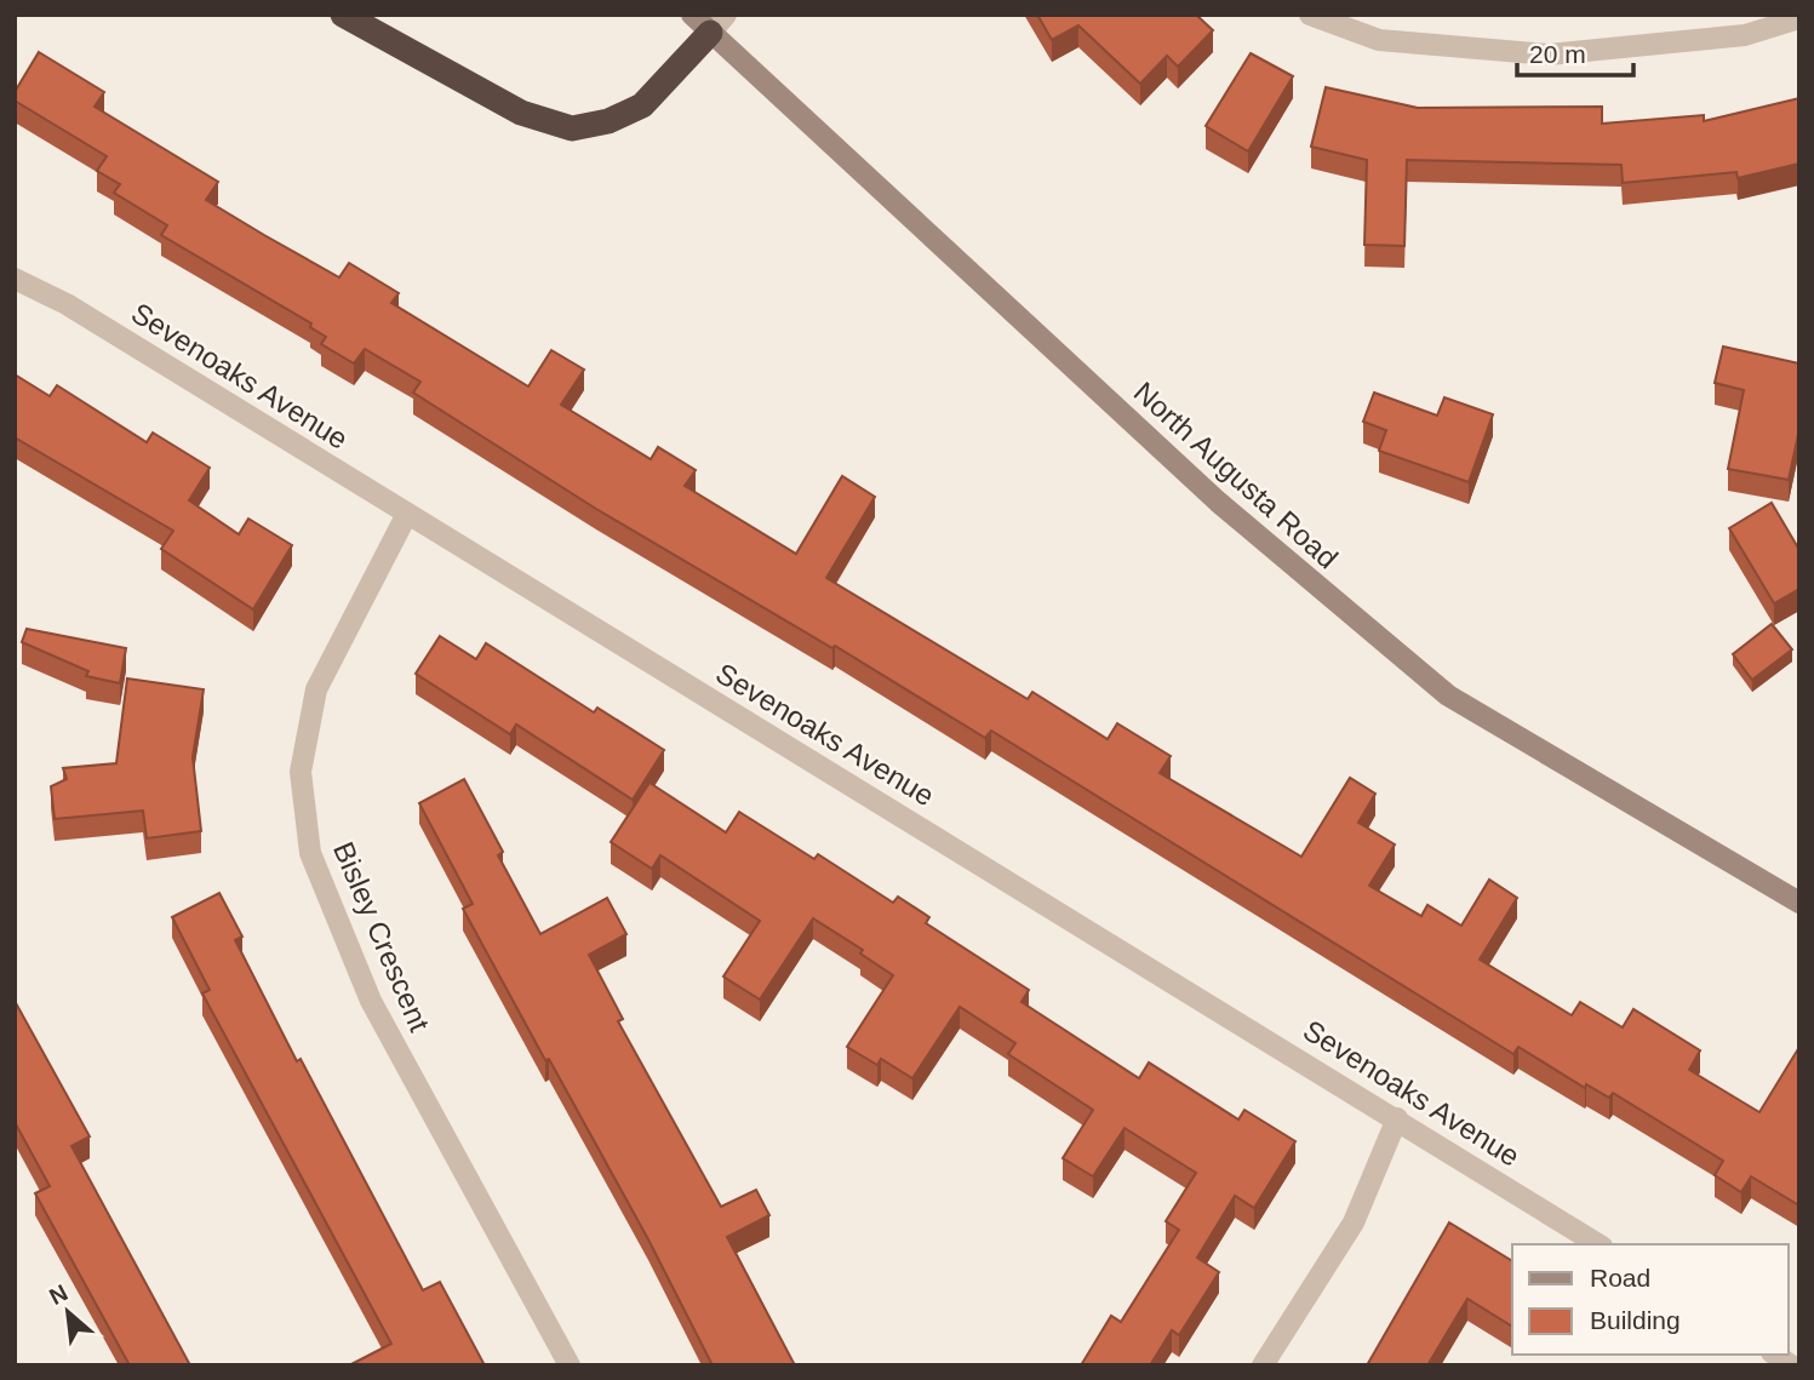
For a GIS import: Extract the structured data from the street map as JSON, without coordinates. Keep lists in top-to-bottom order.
{
  "streets": {
    "main road": ["North Augusta Road"],
    "street": ["Sevenoaks Avenue", "Bisley Crescent"]
  },
  "crossings": [
    ["Sevenoaks Avenue", "Bisley Crescent"]
  ],
  "legend": ["Road", "Building"],
  "scale_bar": "20 m",
  "north": "top left"
}
